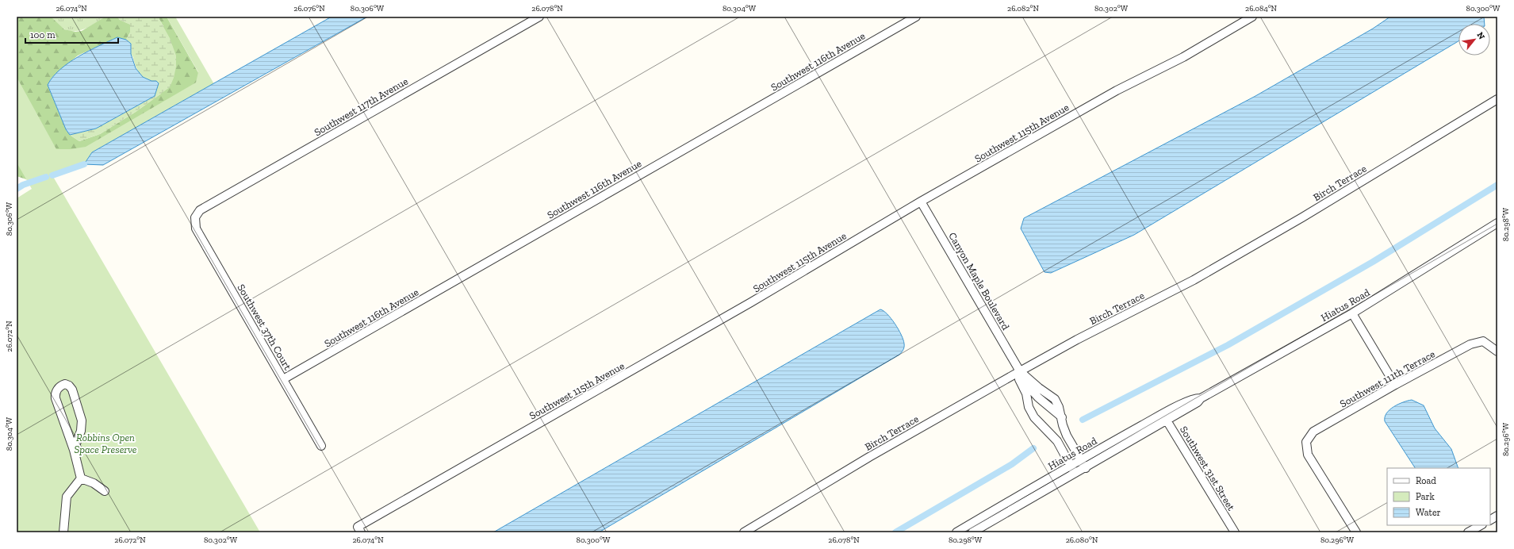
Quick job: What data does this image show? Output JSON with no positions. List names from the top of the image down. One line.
{"streets":{"street":["Southwest 116th Avenue","Southwest 117th Avenue","Southwest 115th Avenue","Birch Terrace","Canyon Maple Boulevard","Hiatus Road","Southwest 37th Court","Southwest 111th Terrace","Southwest 31st Street"]},"crossings":[["Southwest 116th Avenue","Southwest 37th Court"],["Southwest 117th Avenue","Southwest 37th Court"],["Southwest 115th Avenue","Canyon Maple Boulevard"],["Birch Terrace","Canyon Maple Boulevard"],["Canyon Maple Boulevard","Hiatus Road"],["Hiatus Road","Southwest 31st Street"]],"parks":["Robbins Open Space Preserve"],"legend":["Road","Park","Water"],"scale_bar":"100 m","north":"top right","coordinates":["26.074°N","26.076°N","80.306°W","26.078°N","80.304°W","26.082°N","80.302°W","26.084°N","80.300°W","80.298°W","26.072°N","80.296°W","26.080°N"]}
